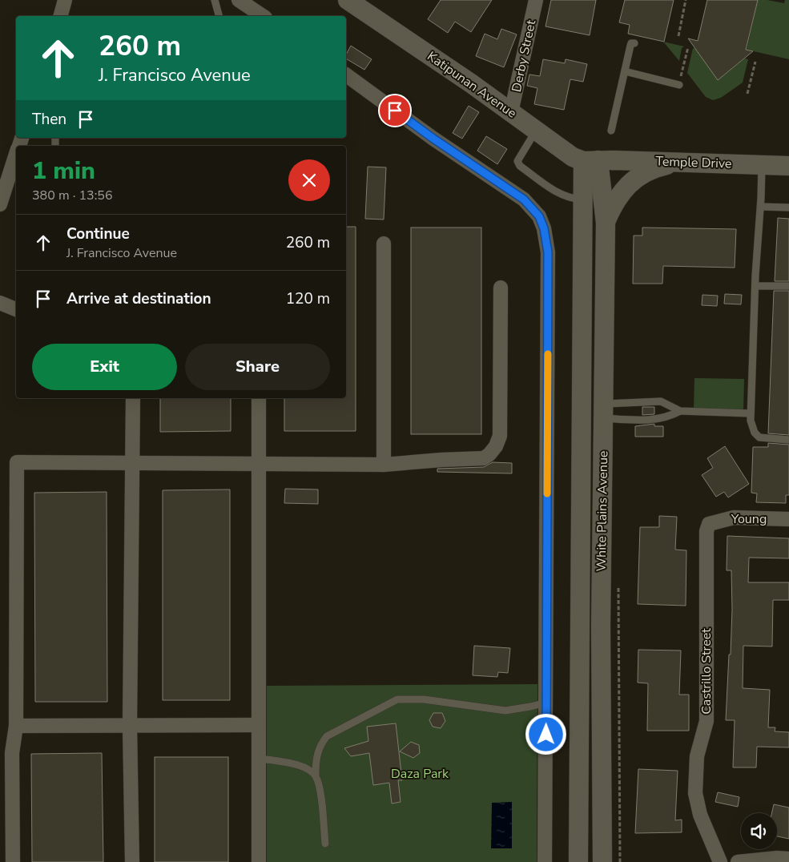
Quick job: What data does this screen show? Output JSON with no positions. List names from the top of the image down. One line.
{"streets":{"street":["Derby Street","Katipunan Avenue","Temple Drive","White Plains Avenue","Young","Castrillo Street"]},"crossings":[["Derby Street","Katipunan Avenue"],["Katipunan Avenue","Temple Drive"],["Katipunan Avenue","White Plains Avenue"],["Temple Drive","White Plains Avenue"],["Young","Castrillo Street"]],"parks":["Daza Park"],"page":{"turn":["260 m","J. Francisco Avenue"],"then":"Then","heading":["1 min","380 m · 13:56"],"list":[{"name":"Continue","note":"J. Francisco Avenue","value":"260 m"},{"name":"Arrive at destination","value":"120 m"}],"buttons":["Exit","Share"]}}
